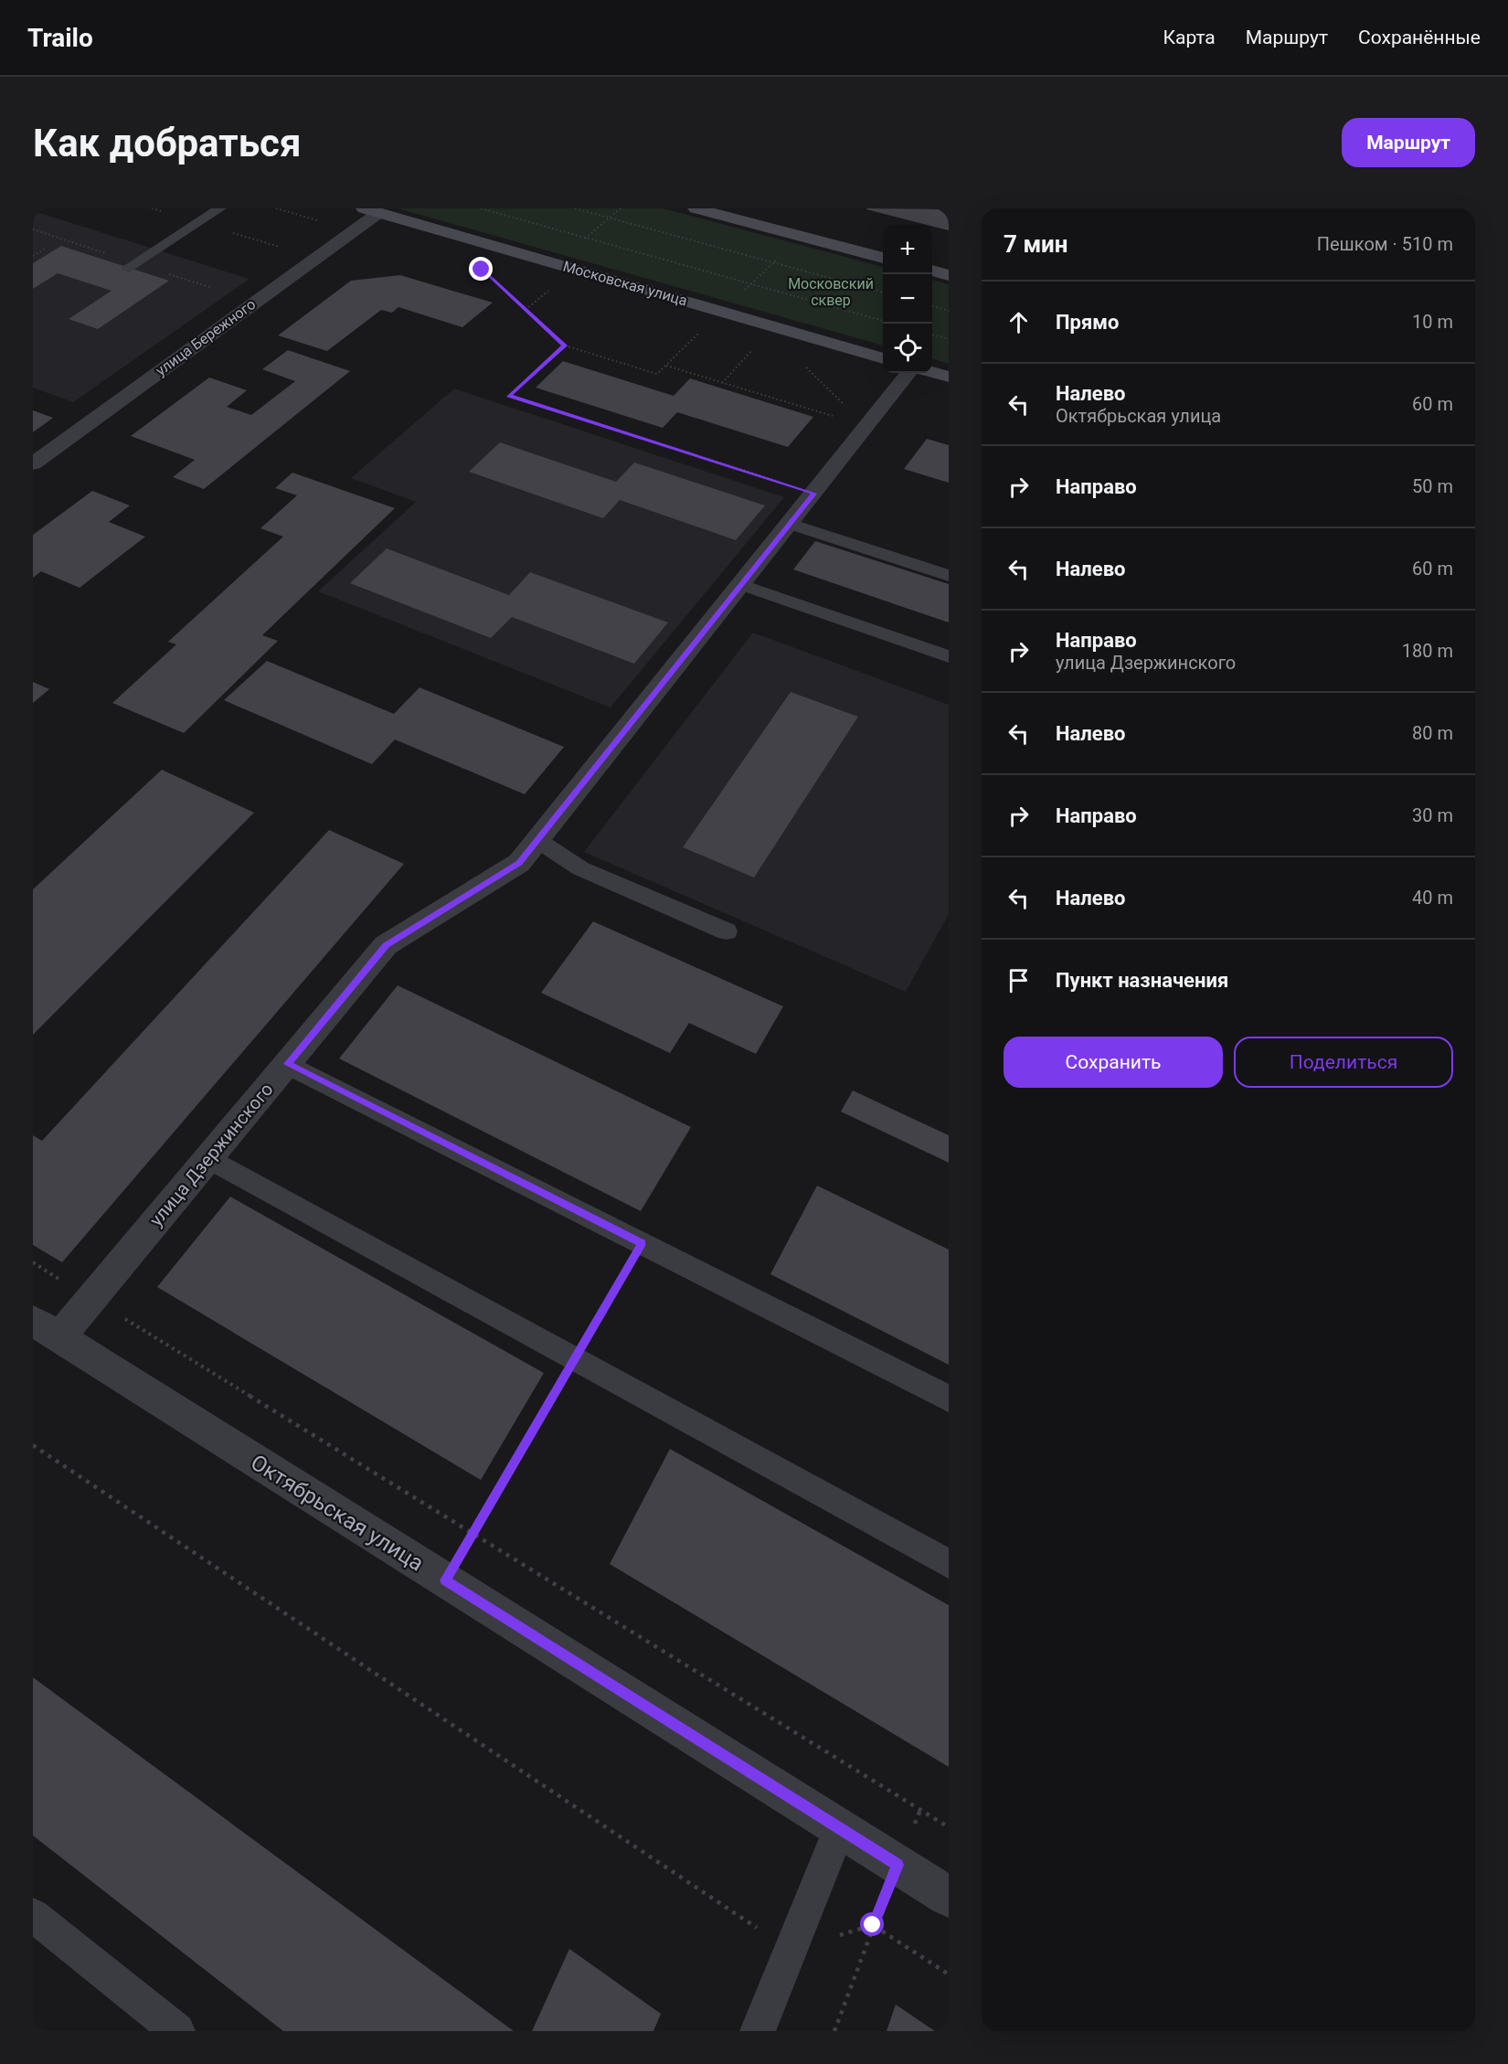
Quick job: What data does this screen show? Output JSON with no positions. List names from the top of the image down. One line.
{"streets":{"main road":["Московская улица"],"street":["улица Бережного","улица Дзержинского","Октябрьская улица"]},"crossings":[["Московская улица","улица Бережного"],["улица Дзержинского","Октябрьская улица"]],"parks":["Московский сквер"],"page":{"header":"Trailo","nav":["Карта","Маршрут","Сохранённые"],"buttons":["Маршрут",["Сохранить","Поделиться"]],"title":"Как добраться","heading":["7 мин","Пешком · 510 m"],"map_buttons":["+","−"],"list":[["Прямо","10 m"],["Налево","Октябрьская улица","60 m"],["Направо","50 m"],["Налево","60 m"],["Направо","улица Дзержинского","180 m"],["Налево","80 m"],["Направо","30 m"],["Налево","40 m"],"Пункт назначения"]}}
